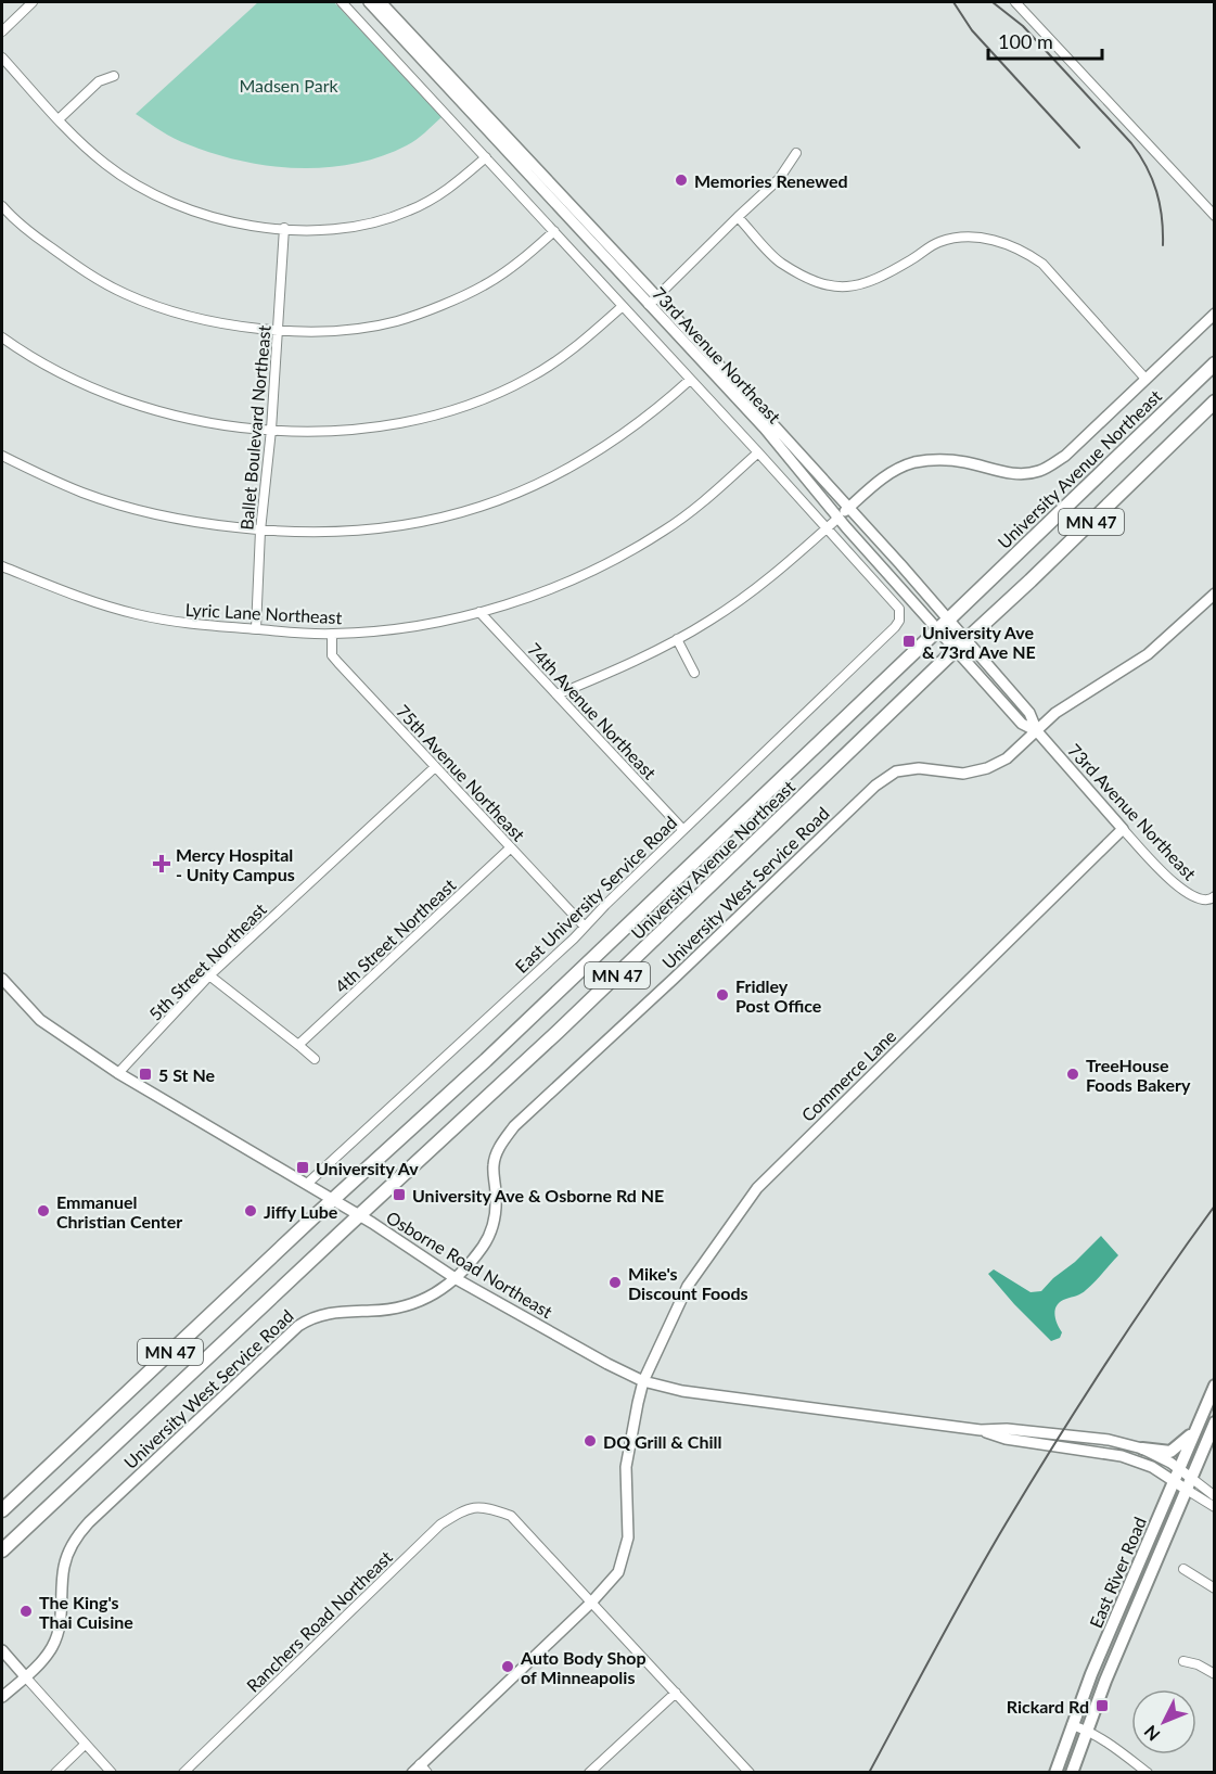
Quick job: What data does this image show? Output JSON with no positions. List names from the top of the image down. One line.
{"streets":{"main road":["University Avenue Northeast","MN 47","East River Road"],"street":["73rd Avenue Northeast","Ballet Boulevard Northeast","Lyric Lane Northeast","74th Avenue Northeast","75th Avenue Northeast","University West Service Road","East University Service Road","4th Street Northeast","5th Street Northeast","Commerce Lane","Osborne Road Northeast","Ranchers Road Northeast"]},"crossings":[["73rd Avenue Northeast","University Avenue Northeast"],["73rd Avenue Northeast","Lyric Lane Northeast"],["73rd Avenue Northeast","University West Service Road"],["73rd Avenue Northeast","East University Service Road"],["73rd Avenue Northeast","Commerce Lane"],["Ballet Boulevard Northeast","Lyric Lane Northeast"],["University Avenue Northeast","Osborne Road Northeast"],["Lyric Lane Northeast","74th Avenue Northeast"],["Lyric Lane Northeast","75th Avenue Northeast"],["74th Avenue Northeast","East University Service Road"],["75th Avenue Northeast","East University Service Road"],["75th Avenue Northeast","4th Street Northeast"],["75th Avenue Northeast","5th Street Northeast"],["University West Service Road","Osborne Road Northeast"],["East University Service Road","Osborne Road Northeast"],["5th Street Northeast","Osborne Road Northeast"],["Commerce Lane","Osborne Road Northeast"],["Commerce Lane","Ranchers Road Northeast"],["Osborne Road Northeast","East River Road"]],"parks":["Madsen Park"],"places":{"other":["Memories Renewed","Fridley Post Office","TreeHouse Foods Bakery","Emmanuel Christian Center","Jiffy Lube","Mike's Discount Foods","DQ Grill & Chill","The King's Thai Cuisine","Auto Body Shop of Minneapolis"],"transit":["University Ave & 73rd Ave NE","5 St Ne","University Av","University Ave & Osborne Rd NE","Rickard Rd"],"health":["Mercy Hospital - Unity Campus"]},"scale_bar":"100 m","north":"bottom left"}
